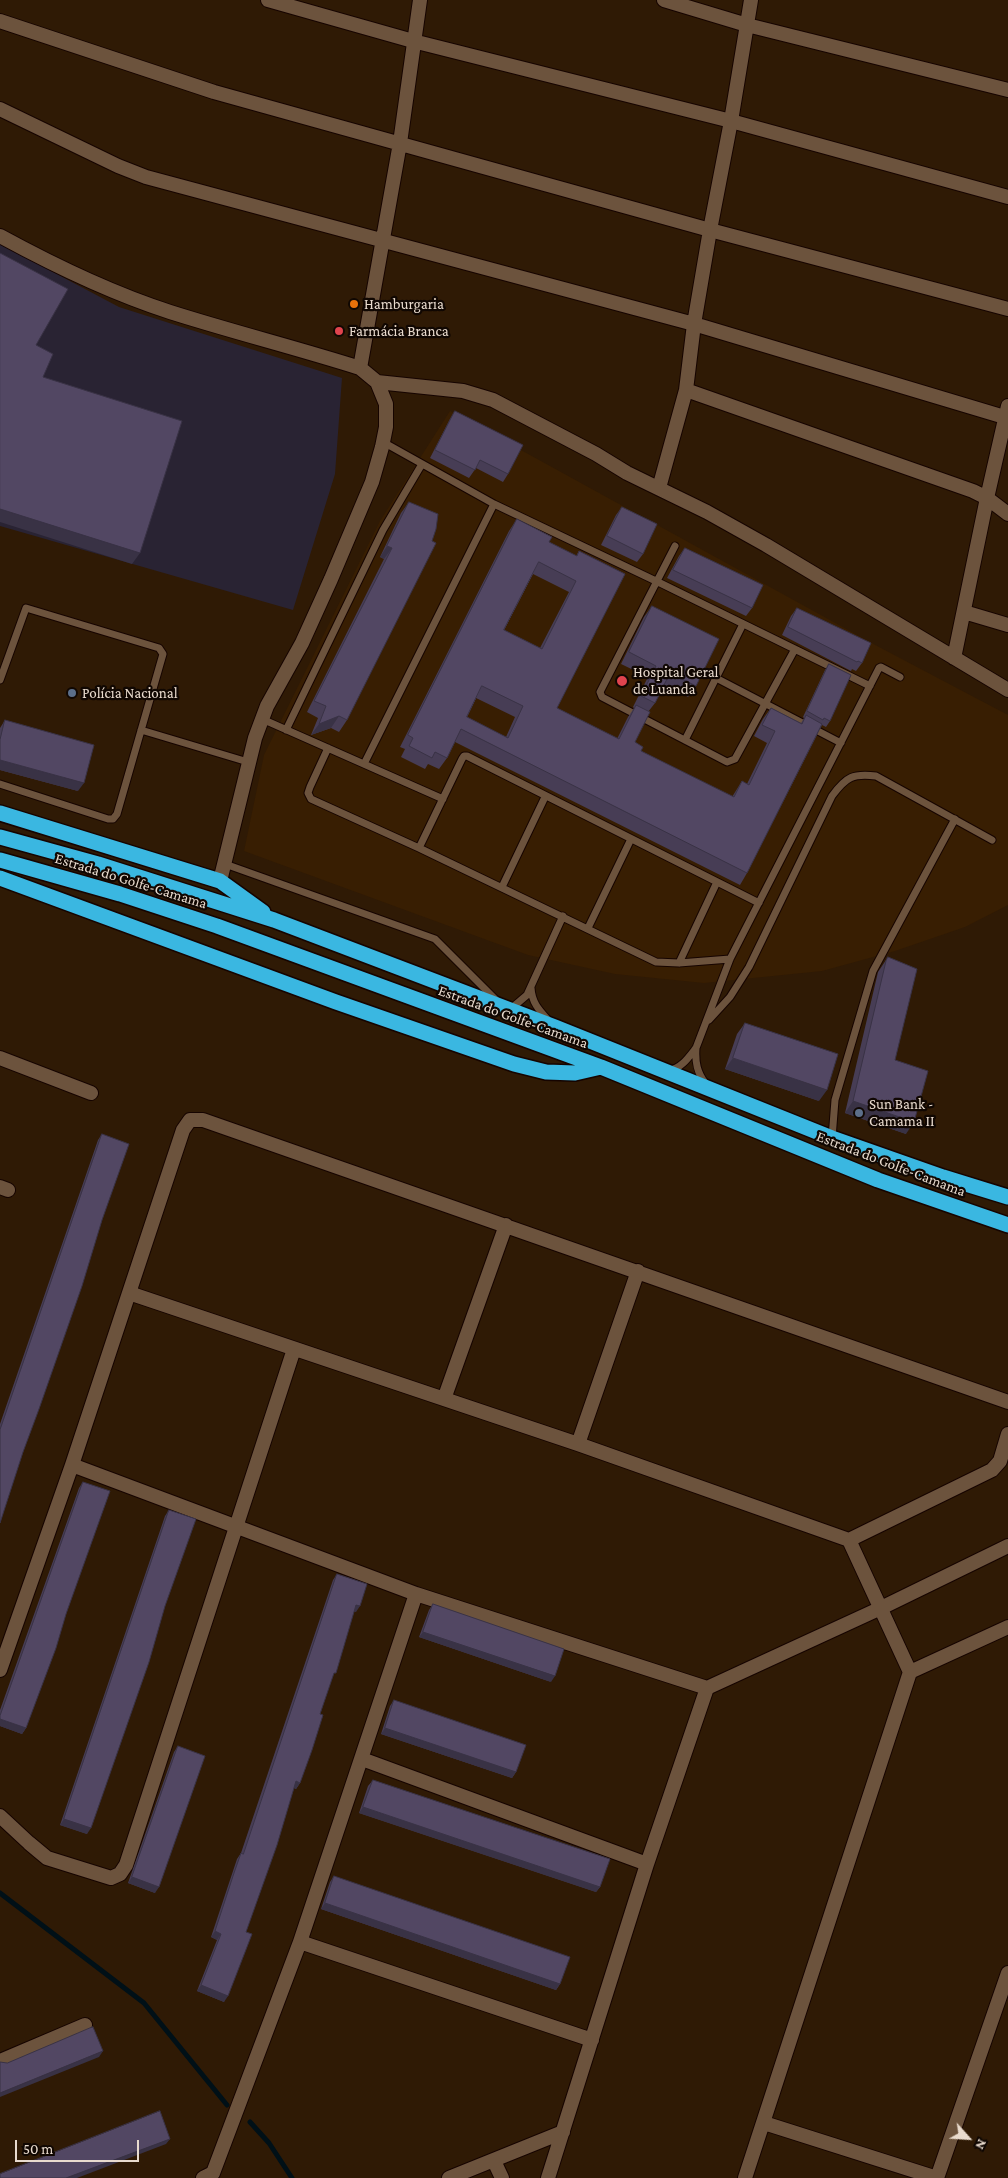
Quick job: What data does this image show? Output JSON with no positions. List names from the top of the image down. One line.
{"streets":{"highway":["Estrada do Golfe-Camama"]},"places":["Hamburgaria","Farmácia Branca","Hospital Geral de Luanda","Polícia Nacional","Sun Bank - Camama II"],"scale_bar":"50 m","north":"bottom right"}
